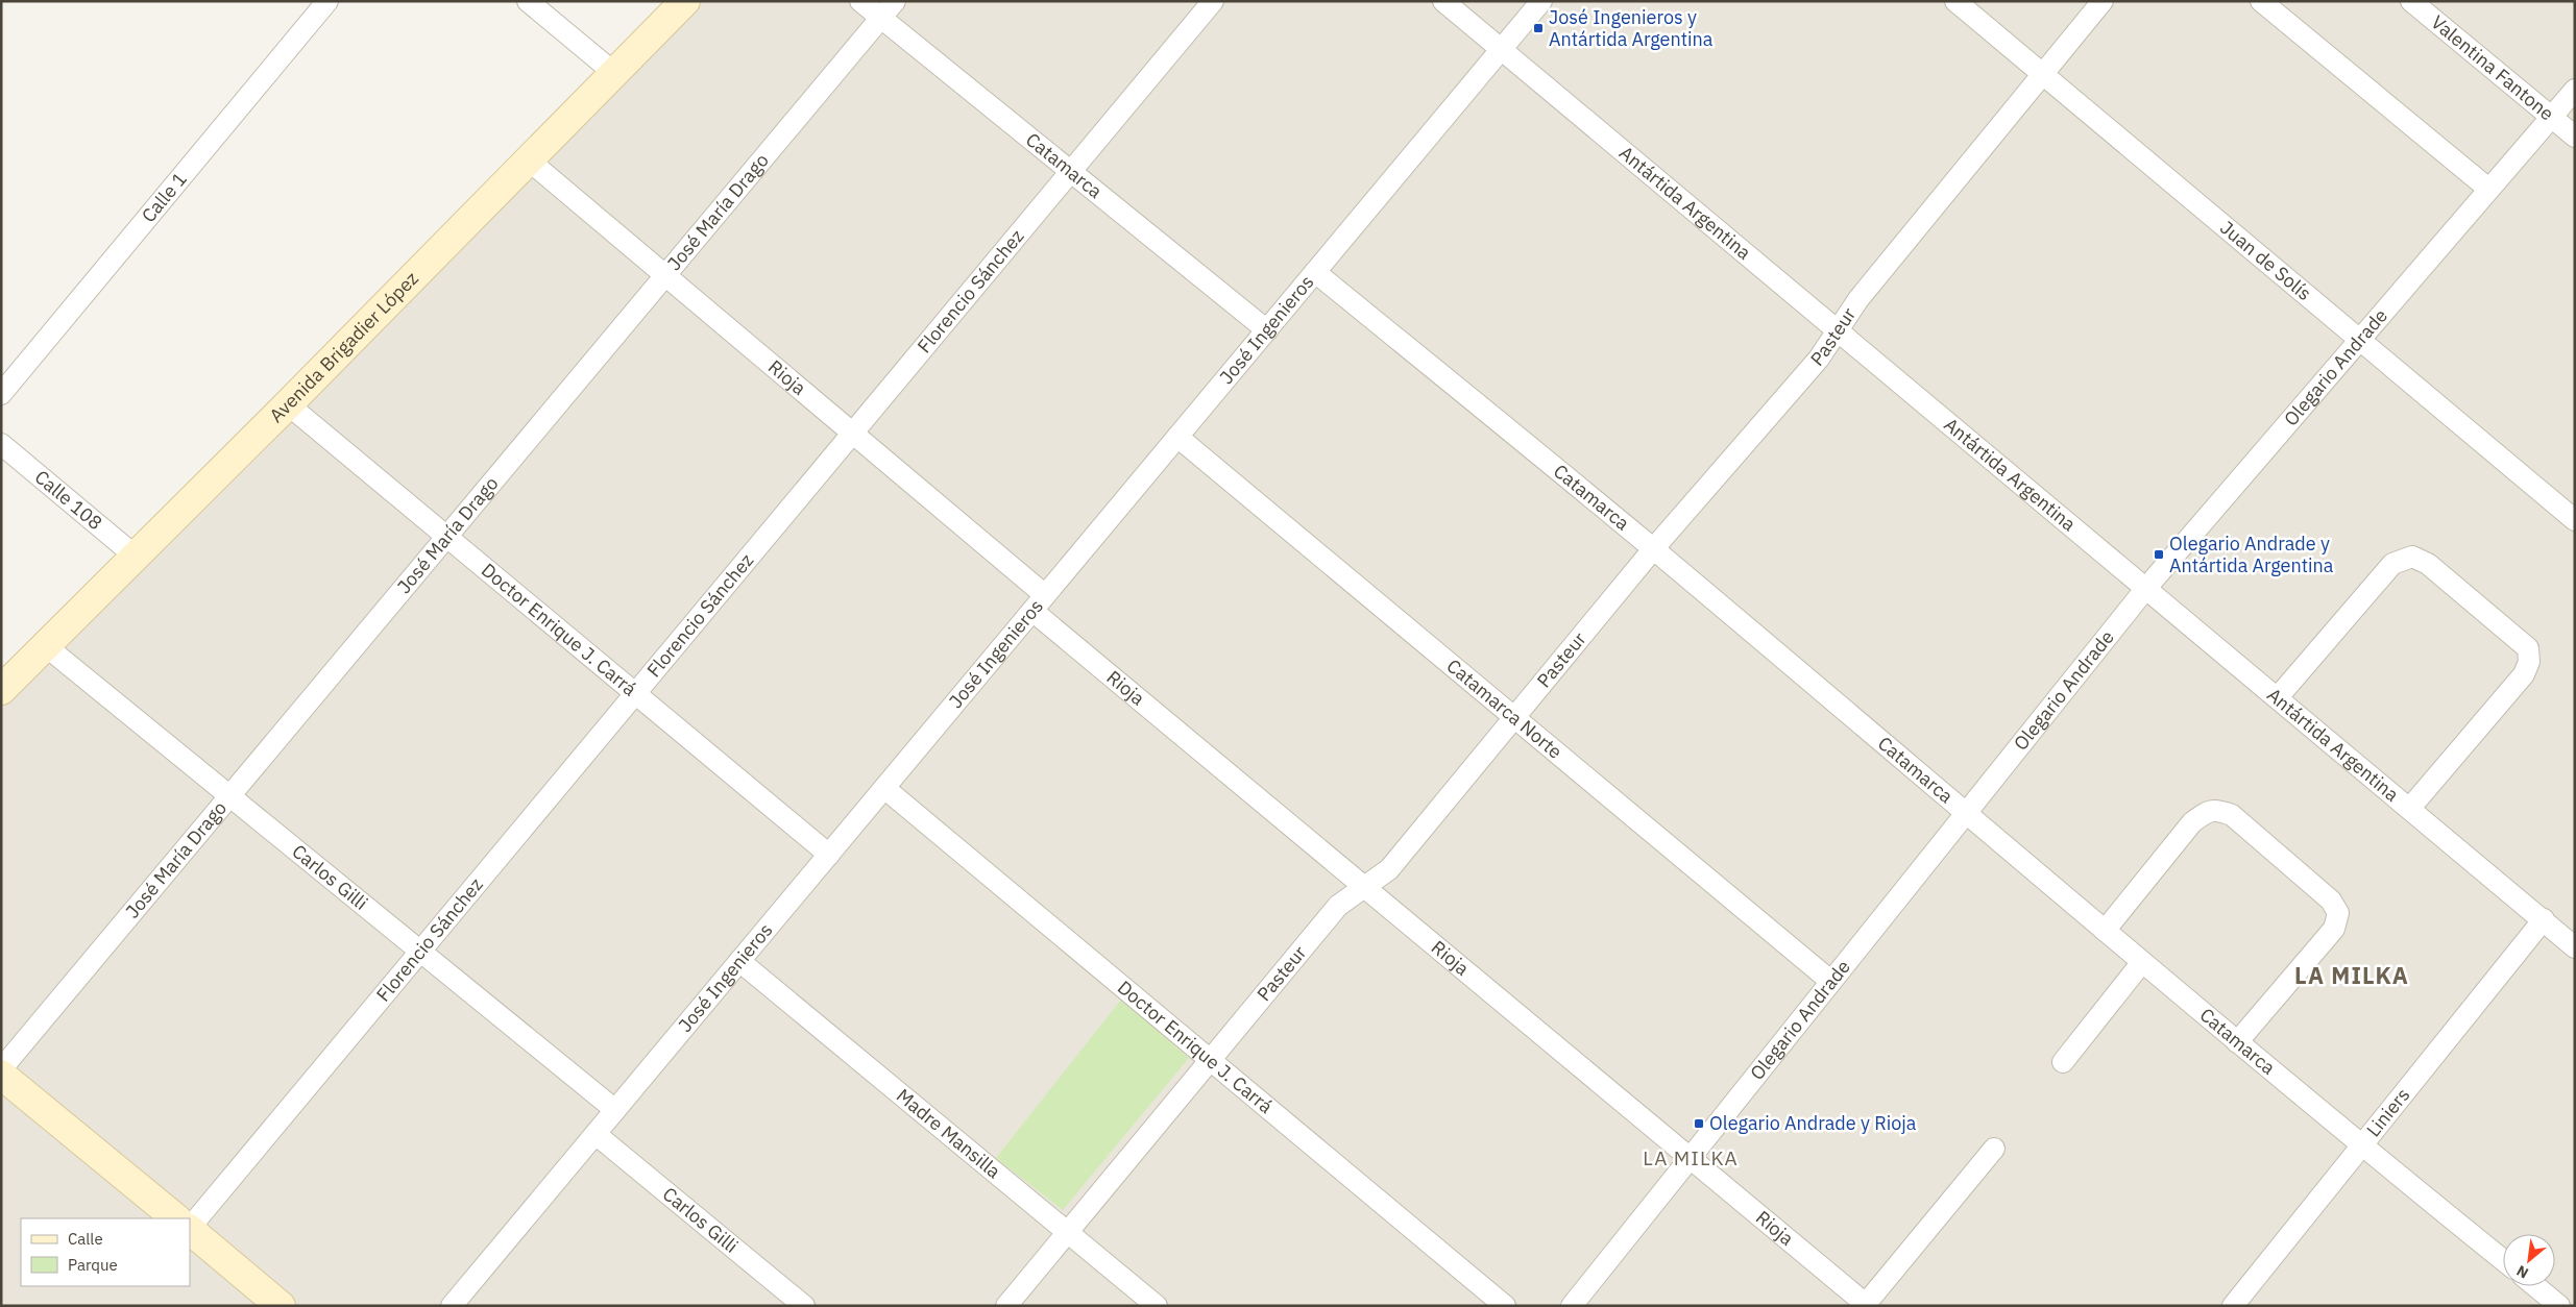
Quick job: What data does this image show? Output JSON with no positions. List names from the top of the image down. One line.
{"streets":{"street":["Valentina Fantone","Catamarca","Calle 1","Antártida Argentina","José María Drago","Juan de Solís","Florencio Sánchez","José Ingenieros","Pasteur","Avenida Brigadier López","Olegario Andrade","Rioja","Calle 108","Doctor Enrique J. Carrá","Catamarca Norte","Carlos Gilli","Liniers","Madre Mansilla"]},"crossings":[["Valentina Fantone","Olegario Andrade"],["Catamarca","José María Drago"],["Catamarca","Florencio Sánchez"],["Catamarca","José Ingenieros"],["Catamarca","Pasteur"],["Catamarca","Olegario Andrade"],["Catamarca","Liniers"],["Antártida Argentina","José Ingenieros"],["Antártida Argentina","Pasteur"],["Antártida Argentina","Olegario Andrade"],["Antártida Argentina","Liniers"],["José María Drago","Rioja"],["José María Drago","Doctor Enrique J. Carrá"],["José María Drago","Carlos Gilli"],["Juan de Solís","Pasteur"],["Juan de Solís","Olegario Andrade"],["Florencio Sánchez","Rioja"],["Florencio Sánchez","Doctor Enrique J. Carrá"],["Florencio Sánchez","Carlos Gilli"],["José Ingenieros","Rioja"],["José Ingenieros","Doctor Enrique J. Carrá"],["José Ingenieros","Catamarca Norte"],["José Ingenieros","Carlos Gilli"],["José Ingenieros","Madre Mansilla"],["Pasteur","Rioja"],["Pasteur","Doctor Enrique J. Carrá"],["Pasteur","Catamarca Norte"],["Pasteur","Madre Mansilla"],["Avenida Brigadier López","Rioja"],["Avenida Brigadier López","Calle 108"],["Avenida Brigadier López","Doctor Enrique J. Carrá"],["Avenida Brigadier López","Carlos Gilli"],["Olegario Andrade","Rioja"],["Olegario Andrade","Catamarca Norte"]],"districts":["LA MILKA","LA MILKA"],"places":{"transit":["José Ingenieros y Antártida Argentina","Olegario Andrade y Antártida Argentina","Olegario Andrade y Rioja"]},"legend":["Calle","Parque"],"north":"bottom left"}
